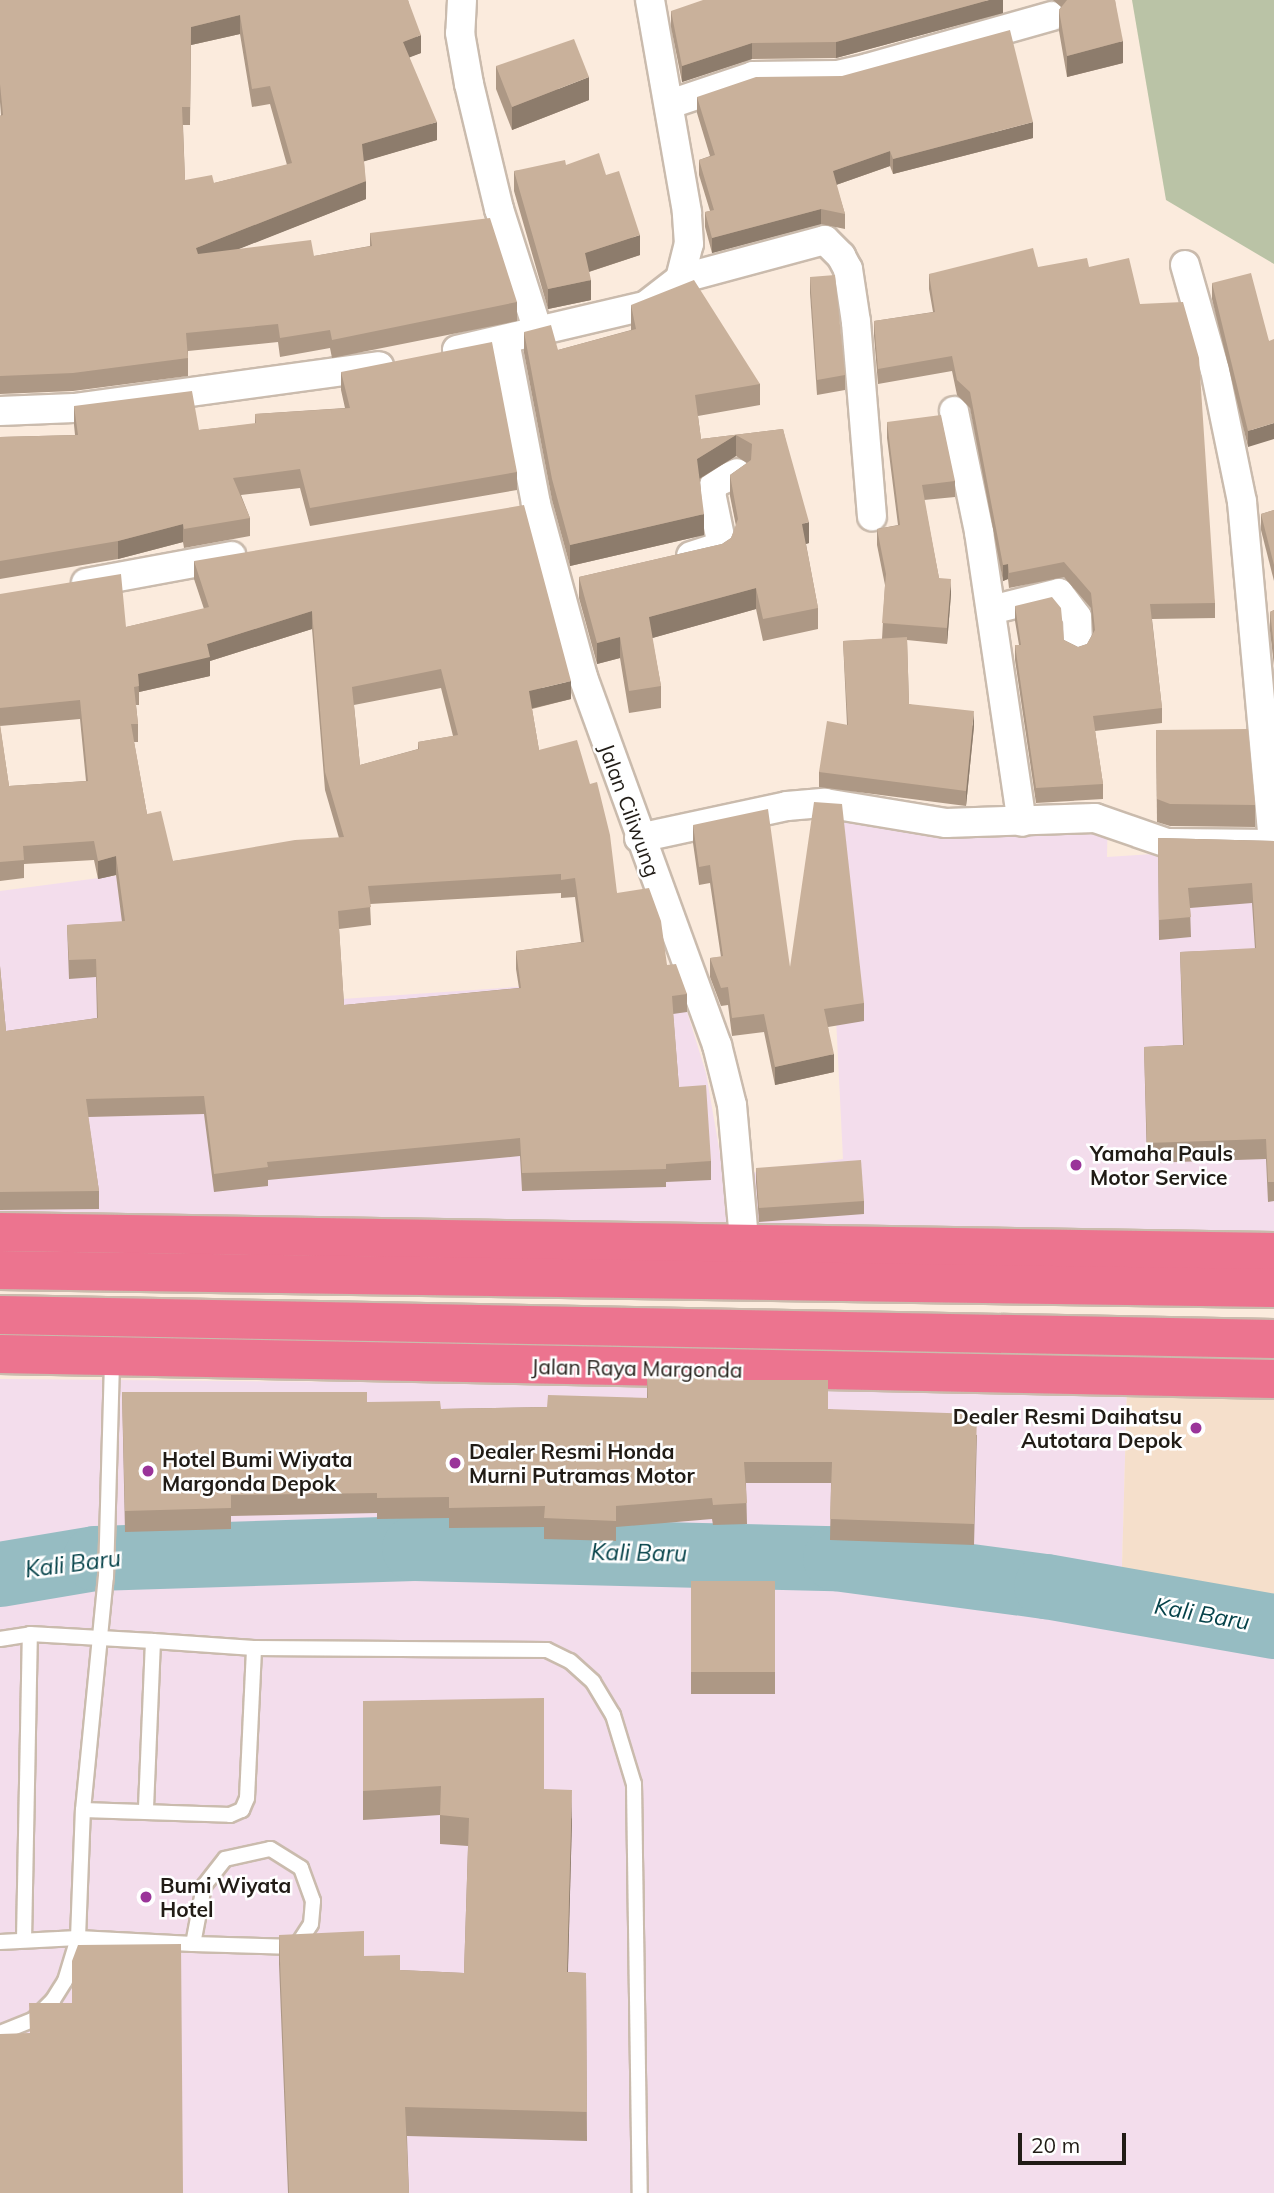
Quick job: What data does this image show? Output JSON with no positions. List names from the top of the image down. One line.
{"streets":{"highway":["Jalan Raya Margonda"],"street":["Jalan Ciliwung"]},"water":["Kali Baru"],"places":["Yamaha Pauls Motor Service","Dealer Resmi Daihatsu Autotara Depok","Dealer Resmi Honda Murni Putramas Motor","Hotel Bumi Wiyata Margonda Depok","Bumi Wiyata Hotel"],"scale_bar":"20 m"}
